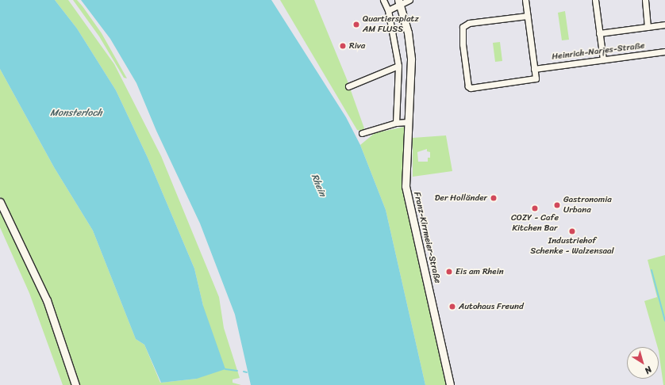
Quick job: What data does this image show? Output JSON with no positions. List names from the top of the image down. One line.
{"streets":{"street":["Heinrich-Narjes-Straße","Franz-Kirrmeier-Straße"]},"water":["Monsterloch","Rhein"],"places":["Quartiersplatz AM FLUSS","Riva","Der Holländer","Gastronomia Urbana","COZY - Cafe Kitchen Bar","Industriehof Schenke - Walzensaal","Eis am Rhein","Autohaus Freund"],"north":"bottom right"}
